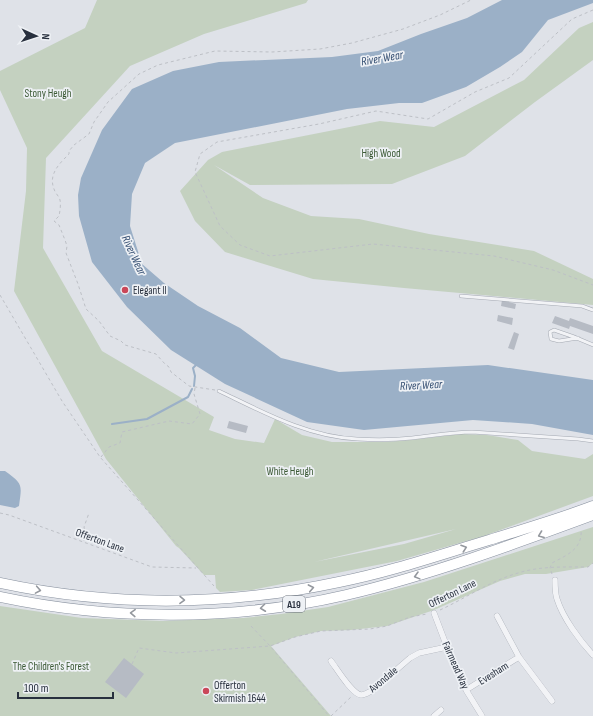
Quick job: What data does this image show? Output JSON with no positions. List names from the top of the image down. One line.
{"streets":{"highway":["A19"],"street":["Fairmead Way","Evesham","Avondale"],"path":["Offerton Lane"]},"crossings":[["Offerton Lane","Fairmead Way"],["Fairmead Way","Evesham"],["Fairmead Way","Avondale"]],"water":["River Wear"],"parks":["Stony Heugh","High Wood","White Heugh","The Children's Forest"],"places":["Elegant II","Offerton Skirmish 1644"],"scale_bar":"100 m","north":"right"}
